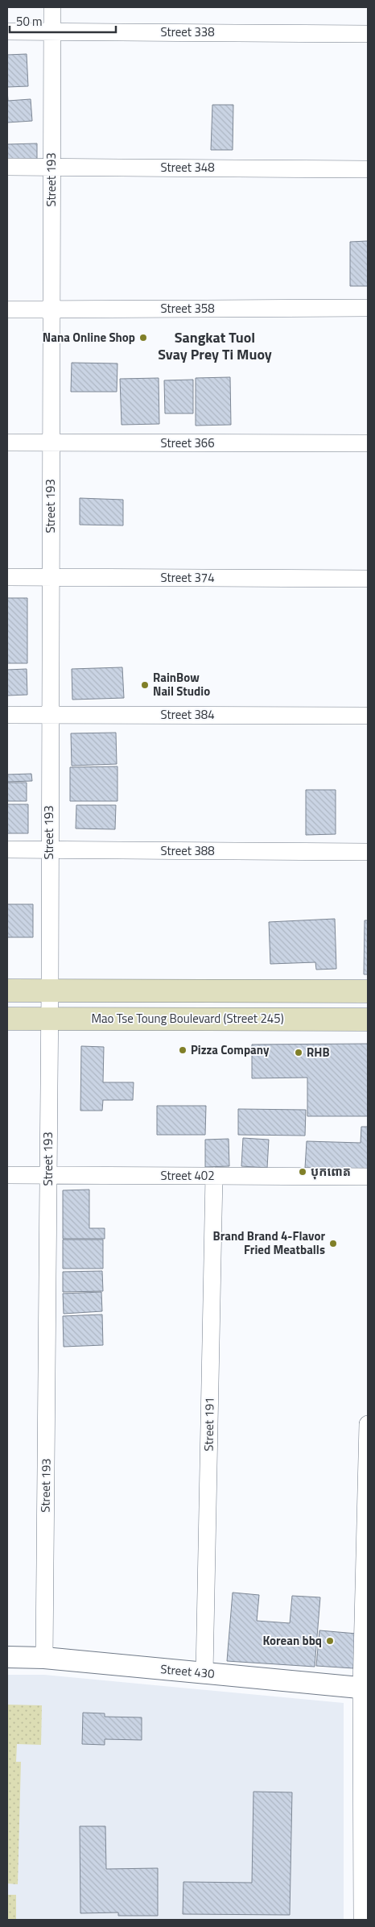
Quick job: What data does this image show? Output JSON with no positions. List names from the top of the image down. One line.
{"streets":{"main road":["Mao Tse Toung Boulevard (Street 245)"],"street":["Street 338","Street 348","Street 193","Street 358","Street 366","Street 374","Street 384","Street 388","Street 402","Street 191","Street 430"]},"crossings":[["Street 338","Street 193"],["Street 348","Street 193"],["Street 193","Street 358"],["Street 193","Street 366"],["Street 193","Street 374"],["Street 193","Street 384"],["Street 193","Street 388"],["Street 193","Mao Tse Toung Boulevard (Street 245)"],["Street 193","Street 402"],["Street 193","Street 430"],["Street 402","Street 191"],["Street 191","Street 430"]],"districts":["Sangkat Tuol Svay Prey Ti Muoy"],"places":["Nana Online Shop","RainBow Nail Studio","Pizza Company","RHB","បុកពោត","Brand Brand 4-Flavor Fried Meatballs","Korean bbq"],"scale_bar":"50 m"}
